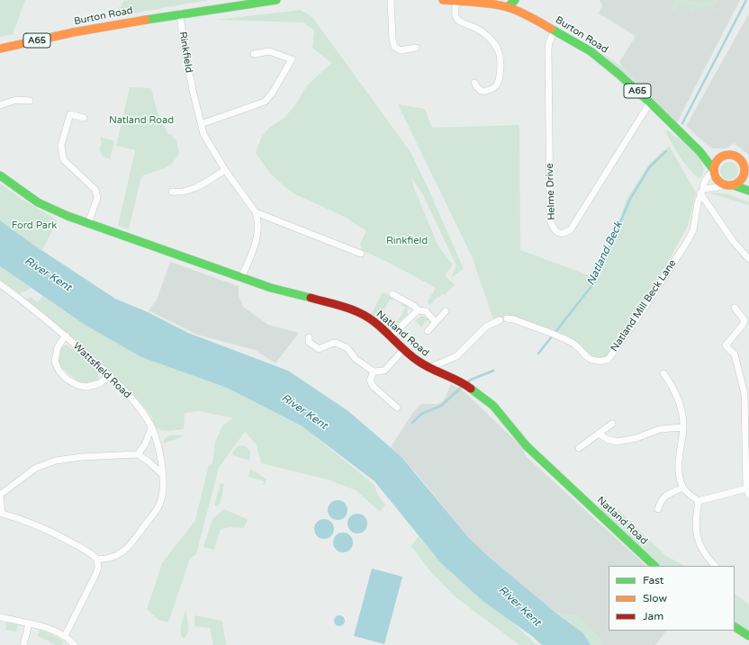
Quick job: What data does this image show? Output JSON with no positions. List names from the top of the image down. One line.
{"streets":{"street":["Burton Road","A65","Rinkfield","Helme Drive","Natland Mill Beck Lane","Natland Road","Wattsfield Road"]},"crossings":[["Burton Road","A65"],["Burton Road","Rinkfield"],["Burton Road","Helme Drive"],["Burton Road","Natland Mill Beck Lane"],["A65","Natland Mill Beck Lane"],["Rinkfield","Natland Road"]],"water":["Natland Beck","River Kent"],"parks":["Natland Road","Ford Park","Rinkfield"],"legend":["Fast","Slow","Jam"]}
